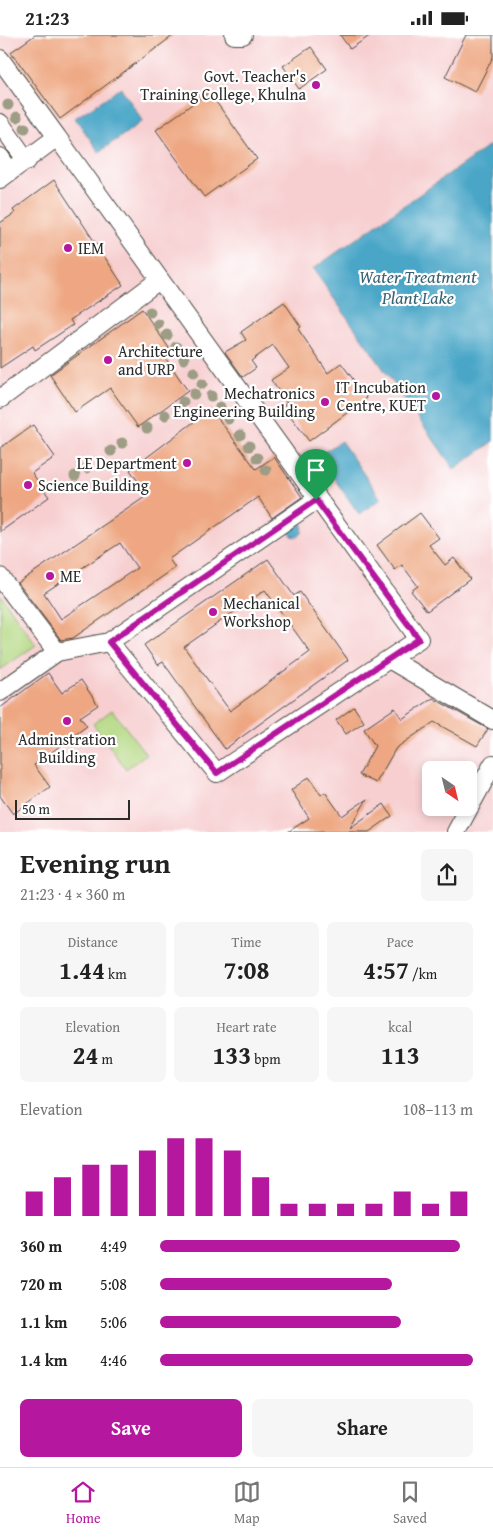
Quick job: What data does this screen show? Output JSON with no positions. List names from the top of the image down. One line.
{"water":["Water Treatment Plant Lake"],"places":["Govt. Teacher's Training College, Khulna","IEM","Architecture and URP","IT Incubation Centre, KUET","Mechatronics Engineering Building","LE Department","Science Building","ME","Mechanical Workshop","Adminstration Building"],"scale_bar":"50 m","north":"bottom right","page":{"status":"21:23","scale":"50 m","heading":["Evening run","21:23 · 4 × 360 m"],"stats":[["Distance","1.44 km"],["Time","7:08"],["Pace","4:57 /km"],["Elevation","24 m"],["Heart rate","133 bpm"],["kcal","113"]],"chart":["Elevation","108–113 m"],"list":[{"name":"360 m","note":"4:49"},{"name":"720 m","note":"5:08"},{"name":"1.1 km","note":"5:06"},{"name":"1.4 km","note":"4:46"}],"buttons":["Save","Share"],"tabs":["Home","Map","Saved"]}}
